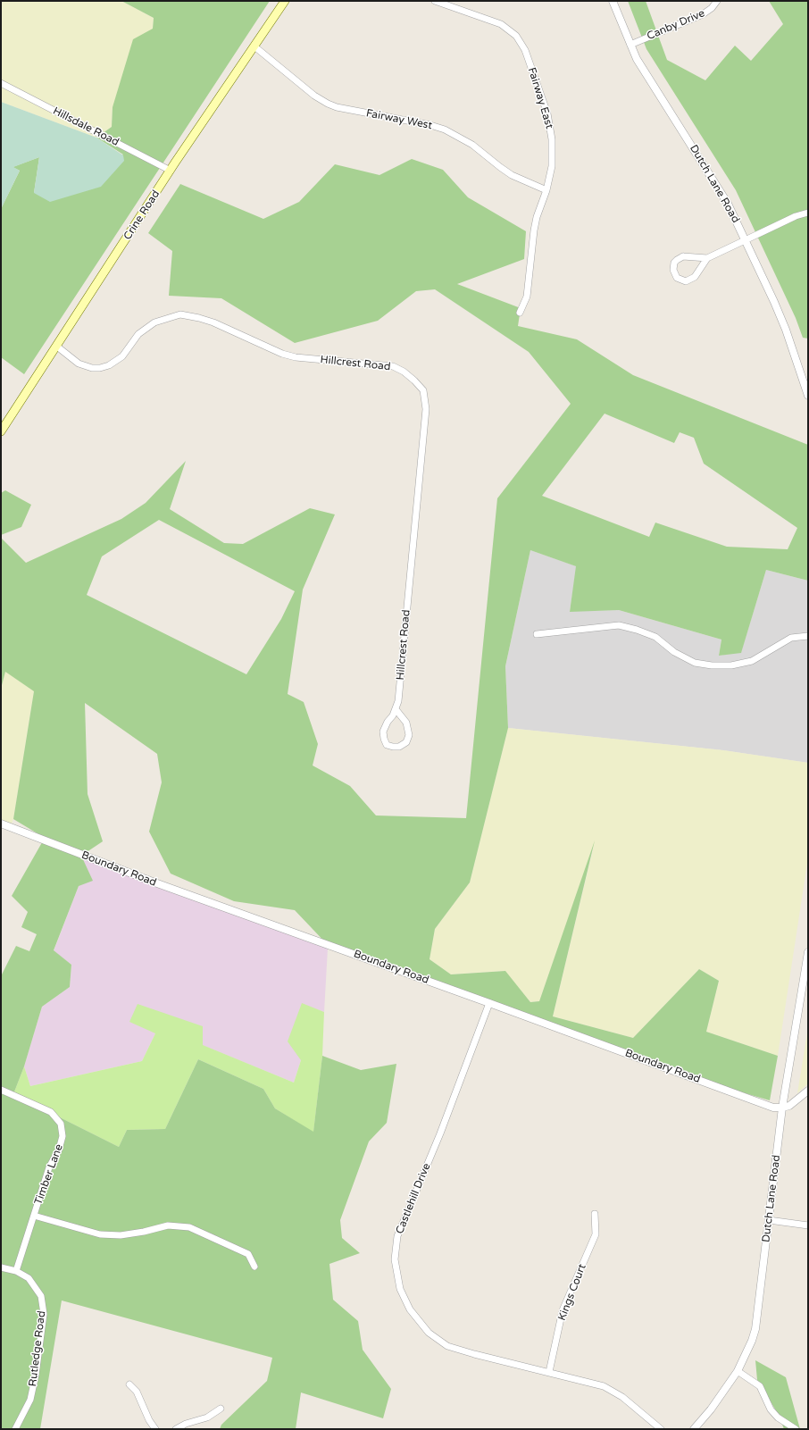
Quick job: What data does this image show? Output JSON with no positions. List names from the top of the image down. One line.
{"streets":{"main road":["Crine Road"],"street":["Canby Drive","Fairway East","Fairway West","Hillsdale Road","Dutch Lane Road","Hillcrest Road","Boundary Road","Timber Lane","Castlehill Drive","Kings Court","Rutledge Road"]},"crossings":[["Canby Drive","Dutch Lane Road"],["Fairway East","Fairway West"],["Fairway West","Crine Road"],["Hillsdale Road","Crine Road"],["Dutch Lane Road","Boundary Road"],["Crine Road","Hillcrest Road"],["Boundary Road","Castlehill Drive"],["Timber Lane","Rutledge Road"],["Castlehill Drive","Kings Court"]]}
